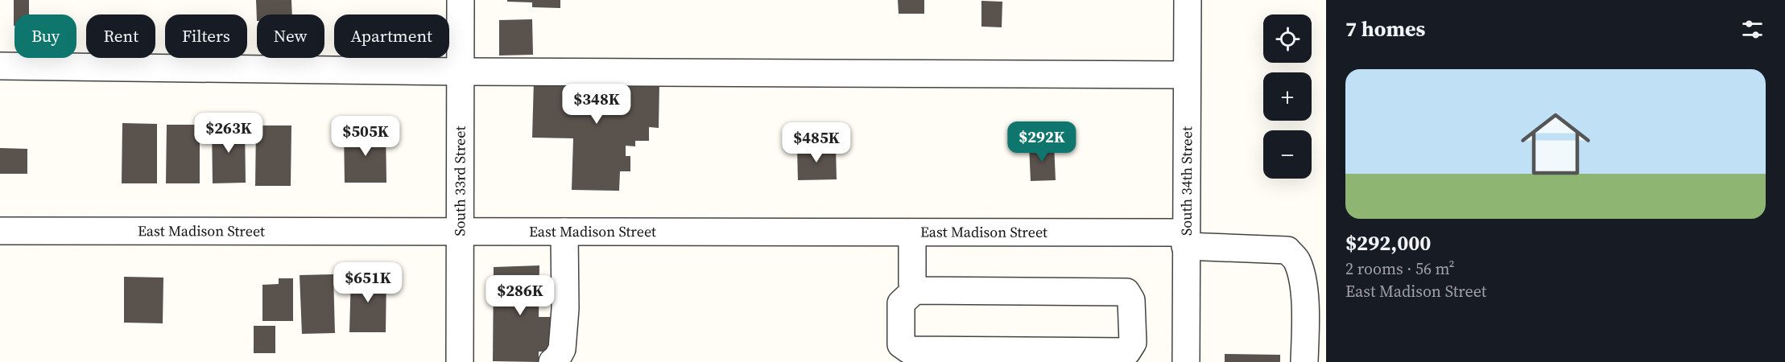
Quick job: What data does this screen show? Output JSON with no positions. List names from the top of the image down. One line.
{"streets":{"street":["South 33rd Street","South 34th Street","East Madison Street"]},"crossings":[["South 33rd Street","East Madison Street"],["South 34th Street","East Madison Street"]],"page":{"heading":"7 homes","map_buttons":["+","−"],"chip":["Buy","Rent","Filters","New","Apartment"],"list":[{"name":"$292,000","note":"2 rooms · 56 m² · East Madison Street"}],"price":["$348K","$263K","$505K","$292K","$485K","$651K","$286K"]}}
